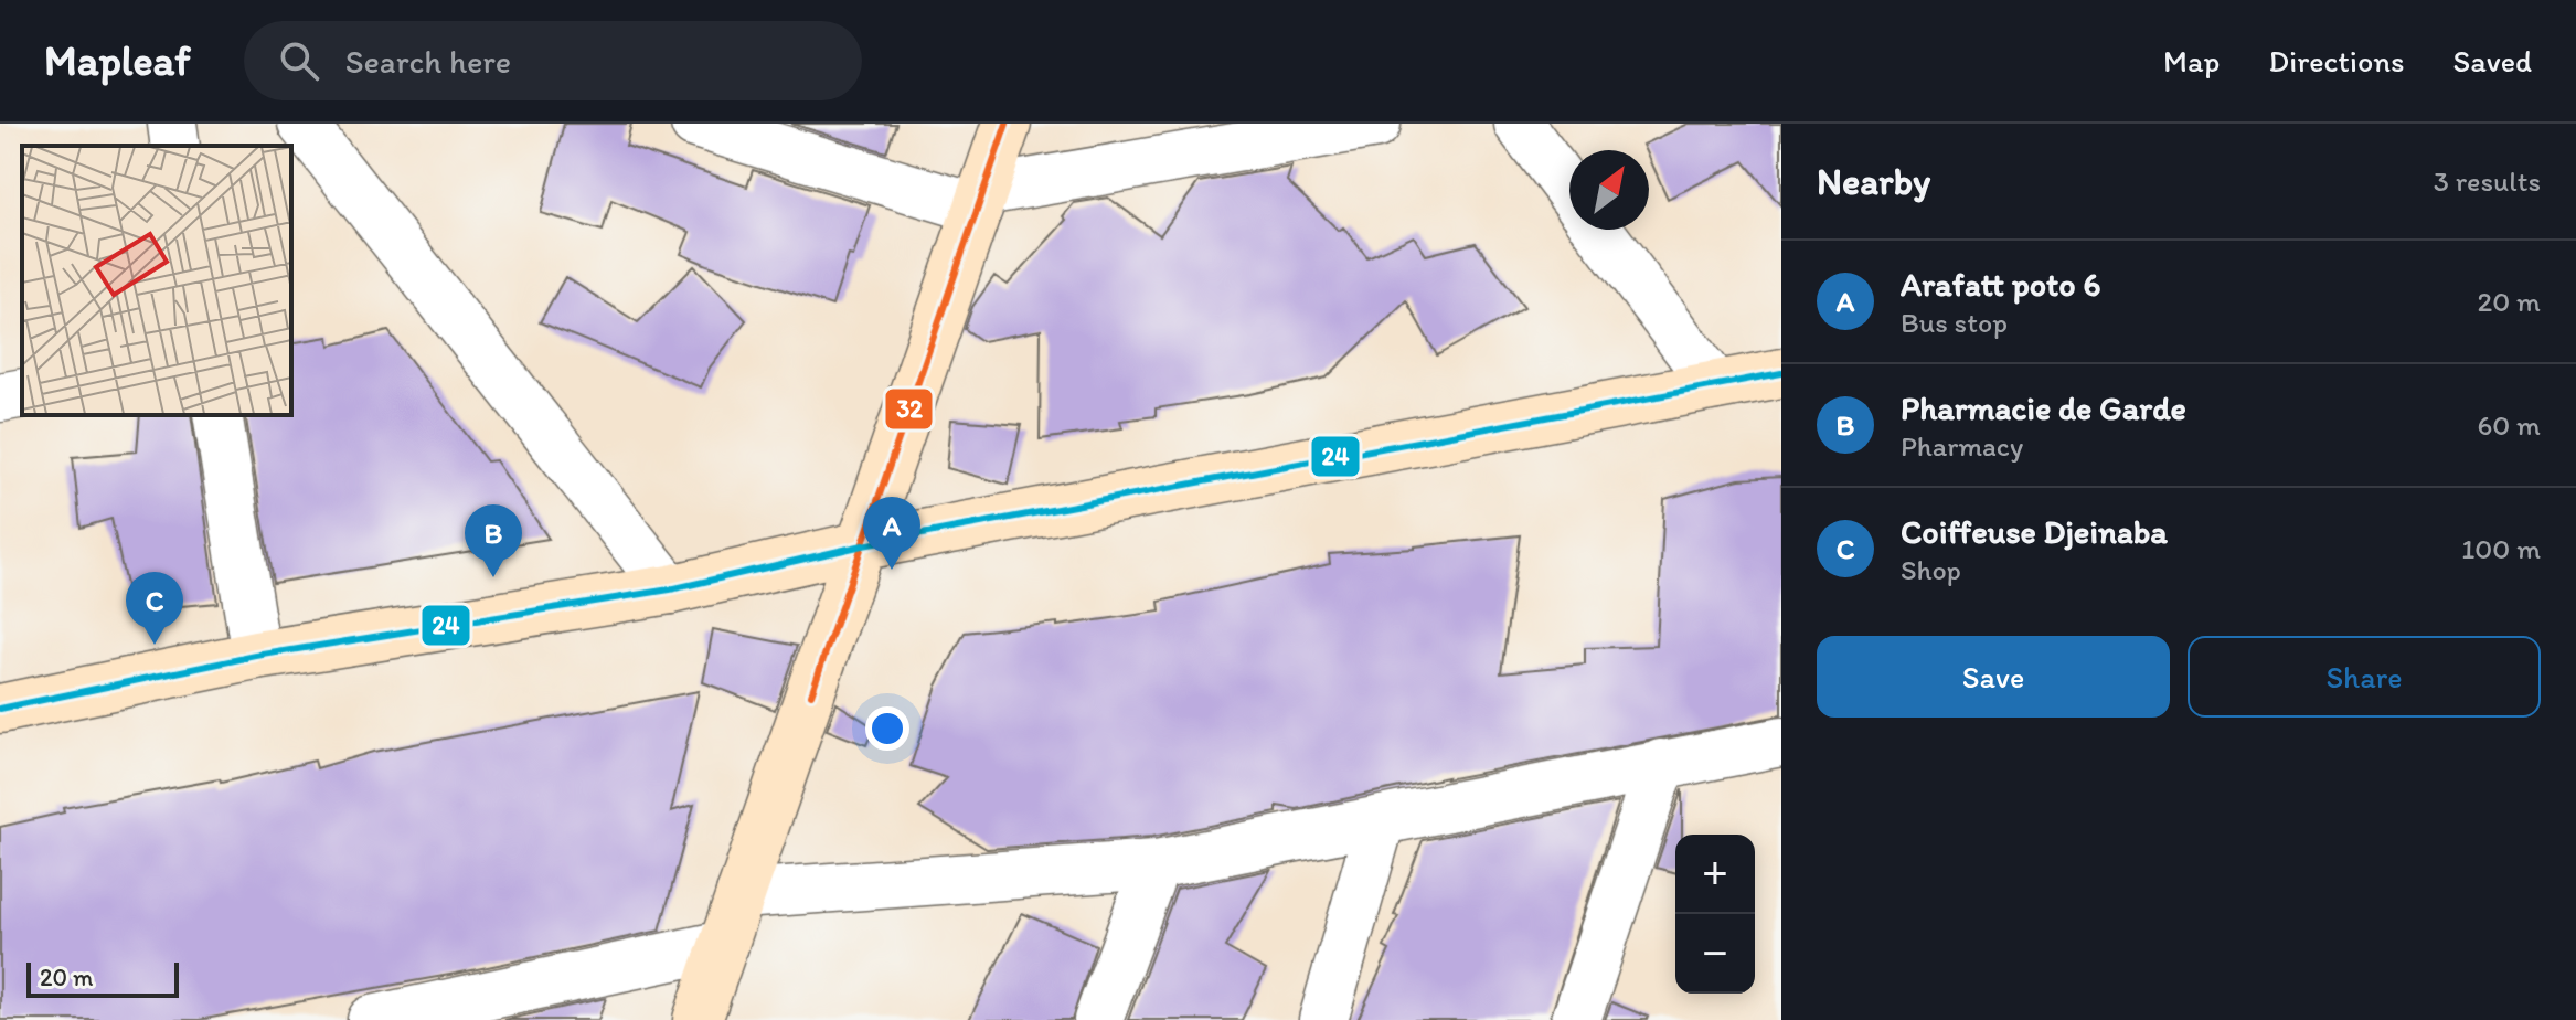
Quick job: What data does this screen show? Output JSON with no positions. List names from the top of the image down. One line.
{"lines":["transit line 32","transit line 24"],"scale_bar":"20 m","north":"top right","page":{"header":"Mapleaf","search":"Search here","nav":["Map","Directions","Saved"],"heading":["Nearby","3 results"],"list":[{"mark":"A","name":"Arafatt poto 6","note":"Bus stop","value":"20 m"},{"mark":"B","name":"Pharmacie de Garde","note":"Pharmacy","value":"60 m"},{"mark":"C","name":"Coiffeuse Djeinaba","note":"Shop","value":"100 m"}],"pins":["A","B","C"],"buttons":["Save","Share"],"map_buttons":["+","−"],"scale":"20 m"}}
